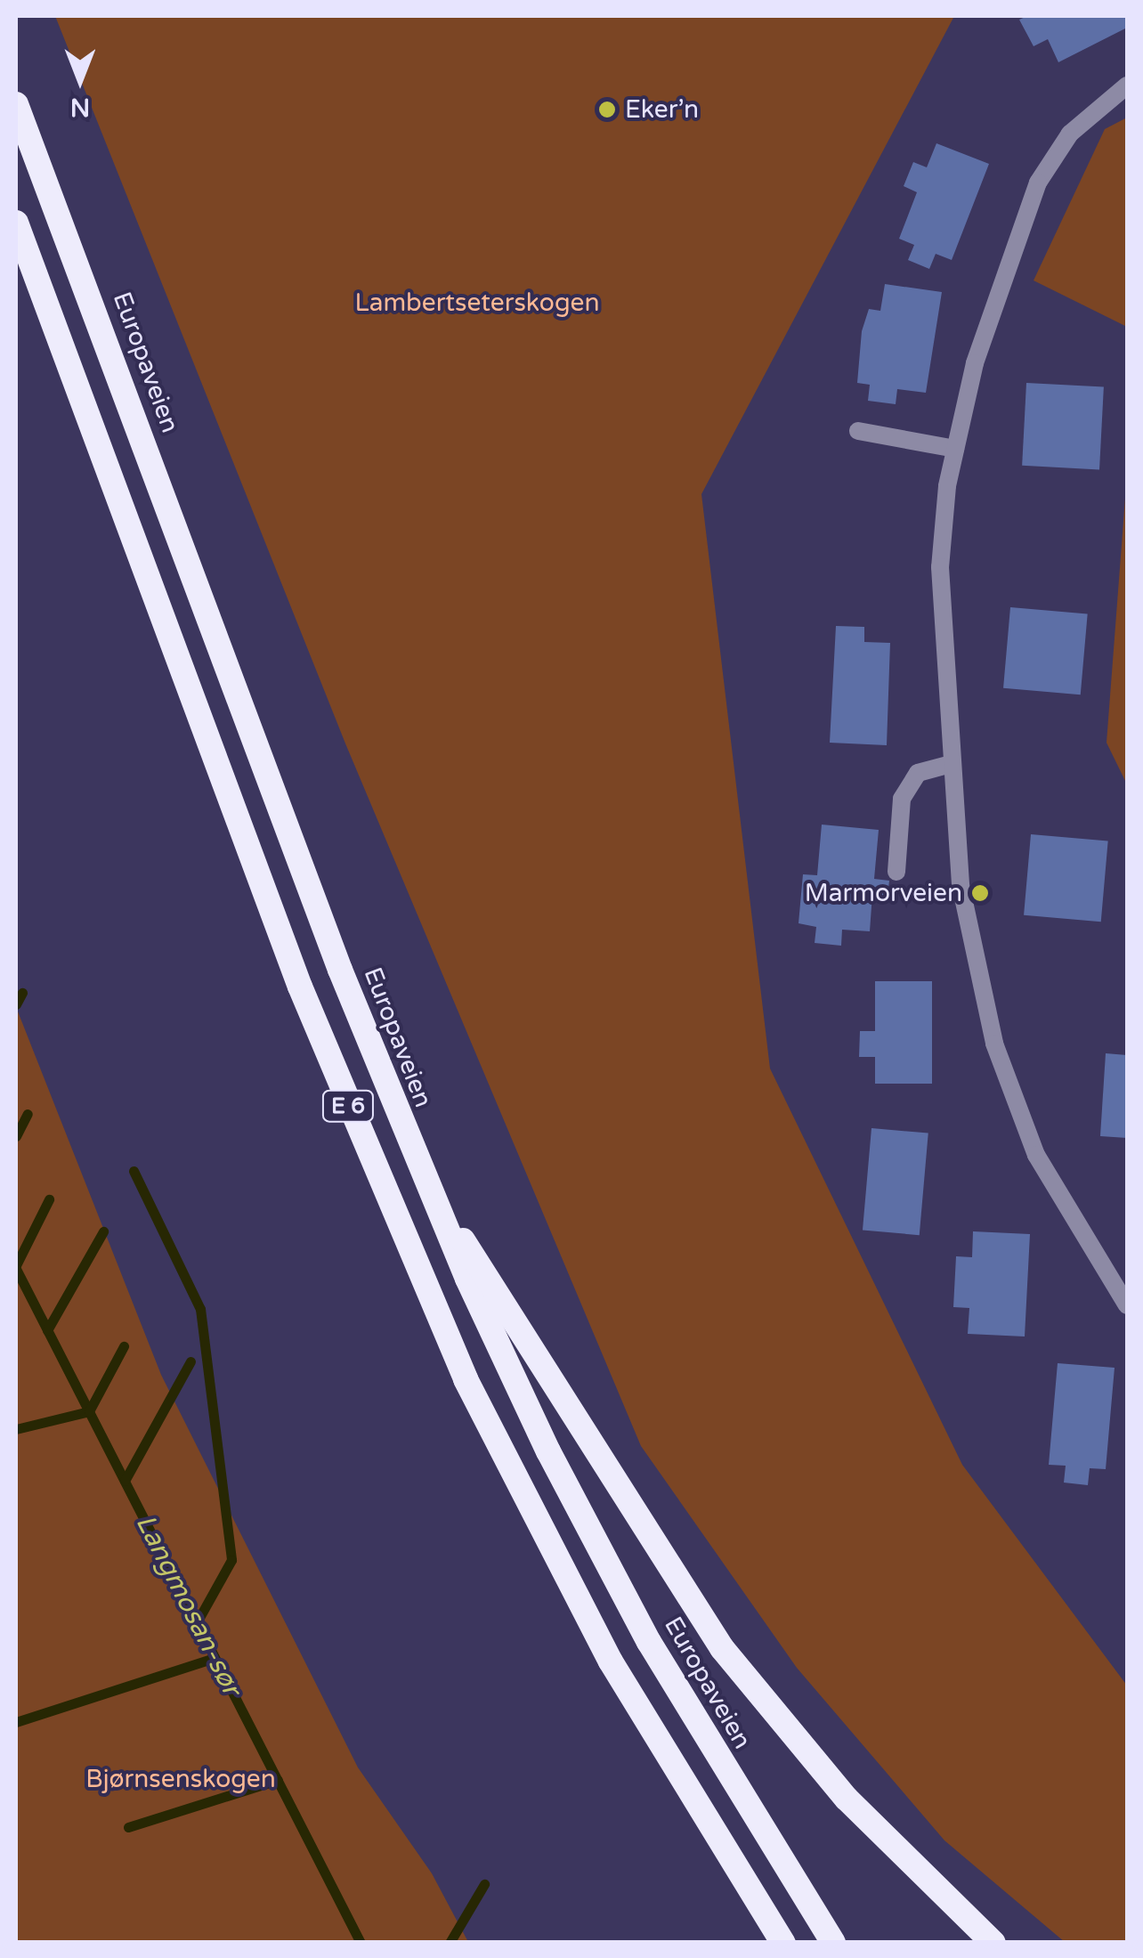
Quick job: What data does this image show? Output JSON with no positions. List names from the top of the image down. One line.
{"streets":{"highway":["Europaveien","E 6"]},"crossings":[["Europaveien","E 6"]],"water":["Langmosan-sør"],"parks":["Lambertseterskogen","Bjørnsenskogen"],"places":["Eker’n","Marmorveien"],"north":"bottom"}
